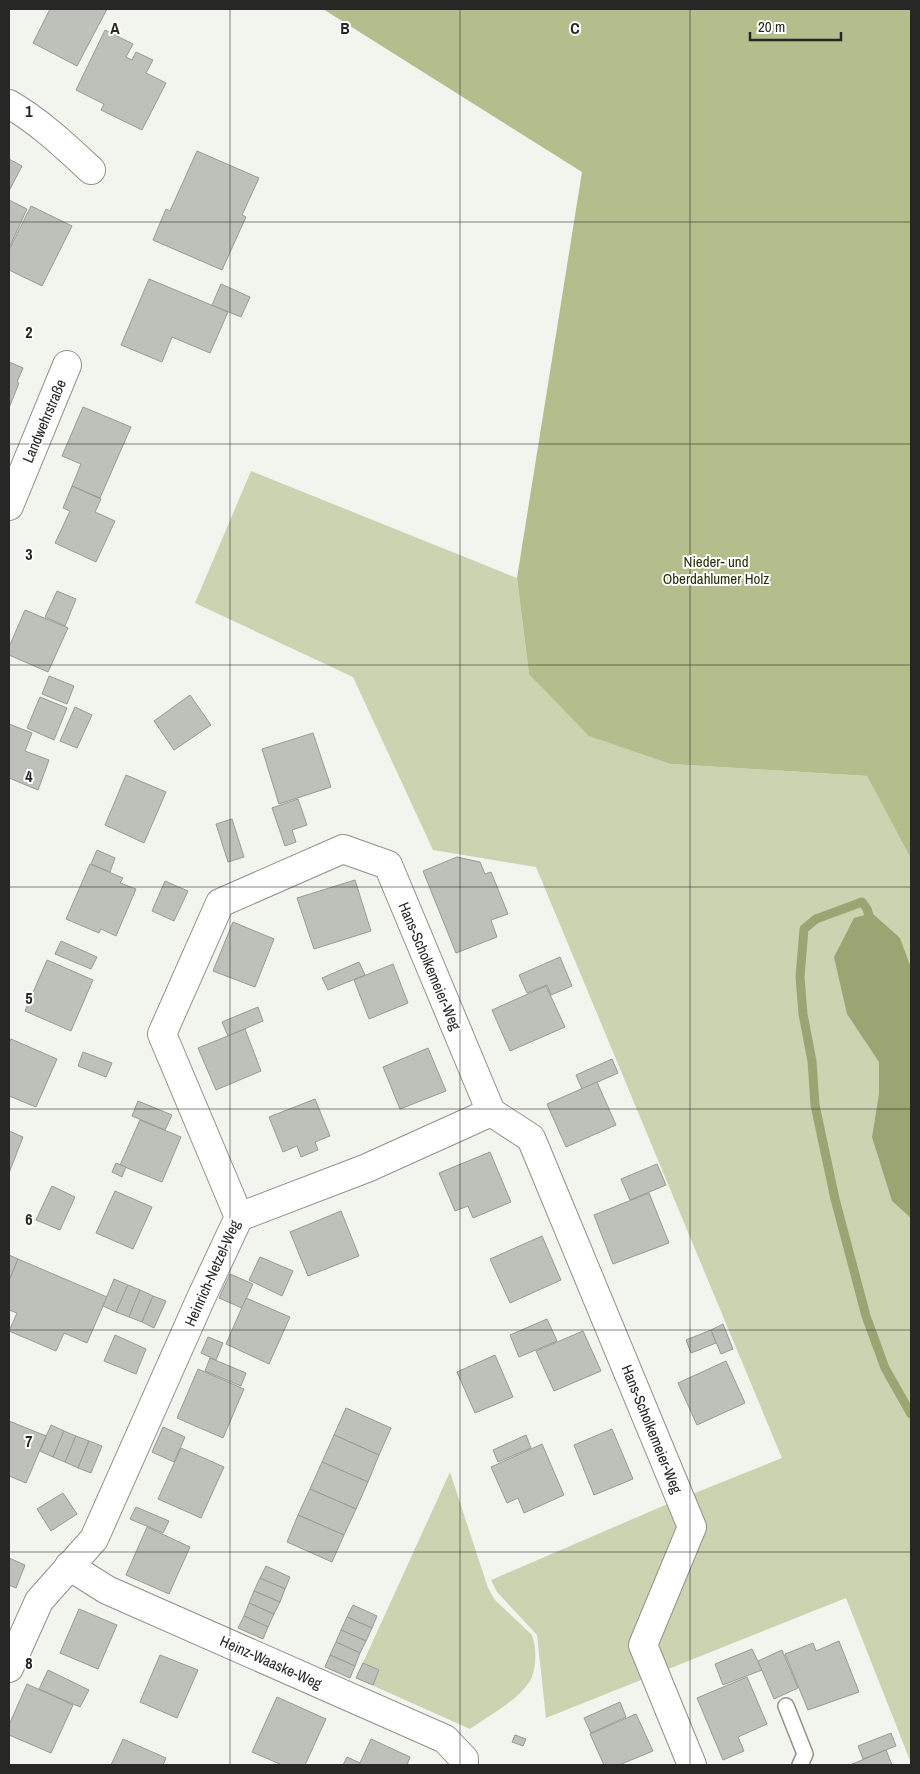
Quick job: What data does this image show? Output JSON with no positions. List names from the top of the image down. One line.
{"streets":{"street":["Landwehrstraße","Hans-Scholkemeier-Weg","Heinrich-Netzel-Weg","Heinz-Waaske-Weg"]},"crossings":[["Hans-Scholkemeier-Weg","Heinrich-Netzel-Weg"],["Heinrich-Netzel-Weg","Heinz-Waaske-Weg"]],"parks":["Nieder- und Oberdahlumer Holz"],"scale_bar":"20 m","grid":{"columns":["A","B","C"],"rows":["1","2","3","4","5","6","7","8"]}}
